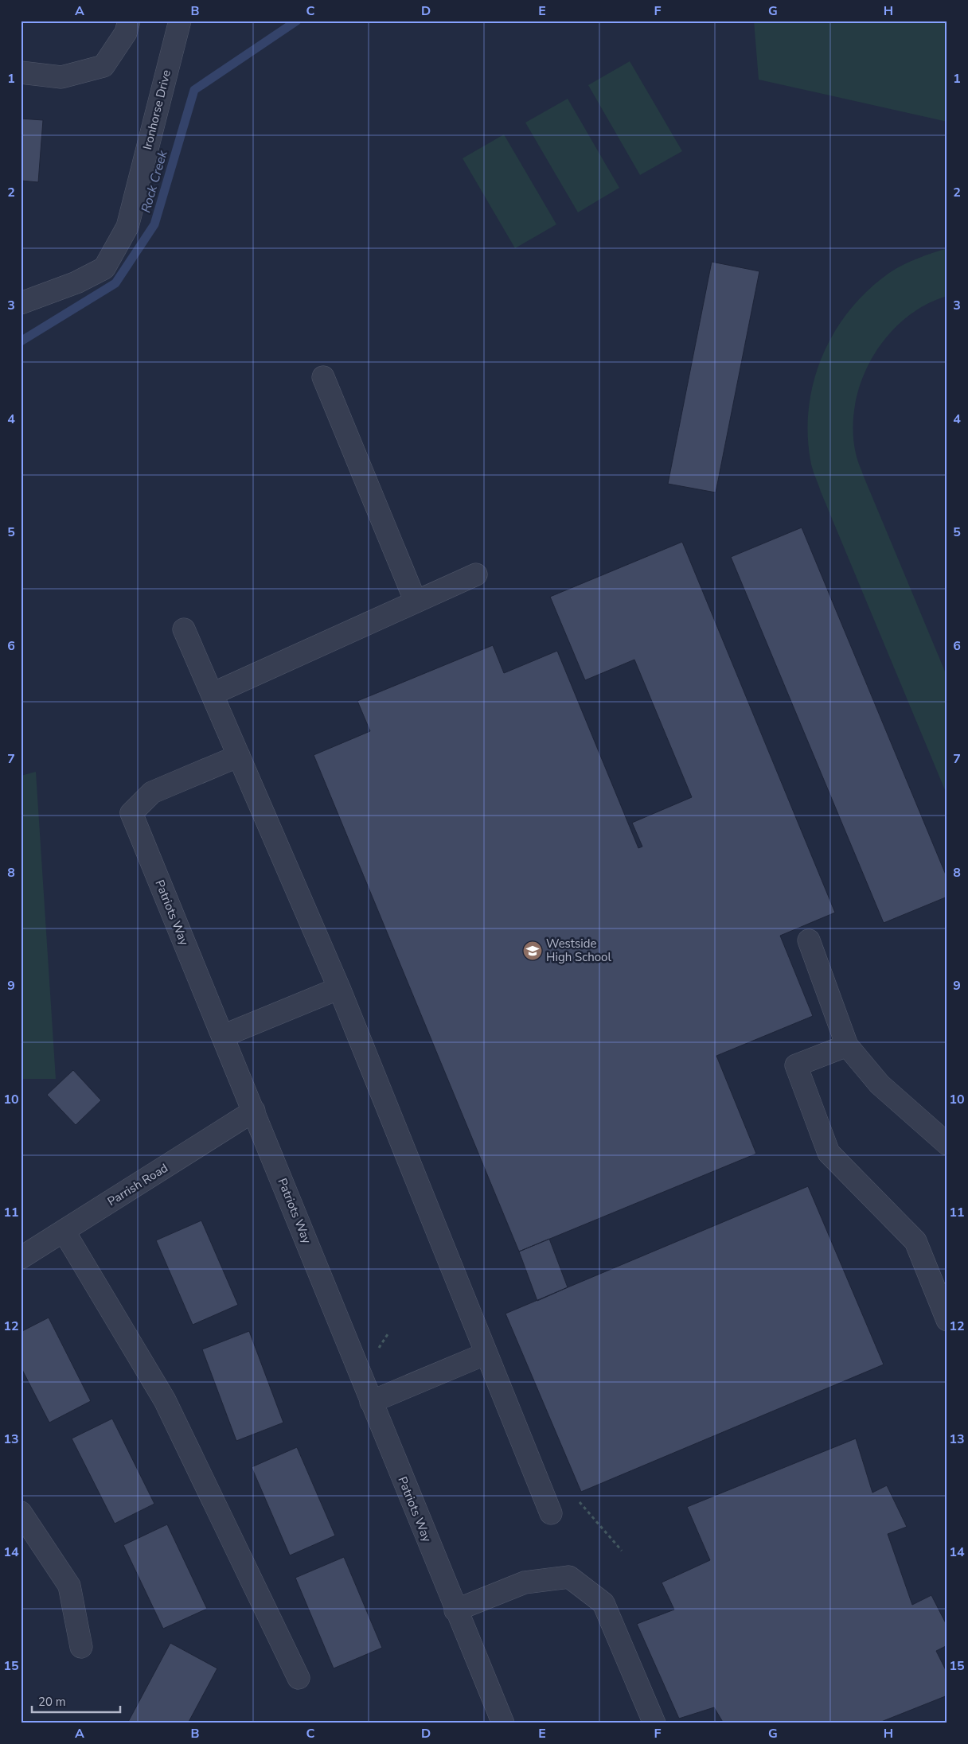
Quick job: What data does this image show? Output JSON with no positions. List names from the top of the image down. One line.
{"streets":{"street":["Ironhorse Drive","Patriots Way","Parrish Road"]},"crossings":[["Patriots Way","Parrish Road"]],"water":["Rock Creek"],"places":{"school or university":["Westside High School"]},"scale_bar":"20 m","grid":{"columns":["A","B","C","D","E","F","G","H"],"rows":["1","2","3","4","5","6","7","8","9","10","11","12","13","14","15"]}}
